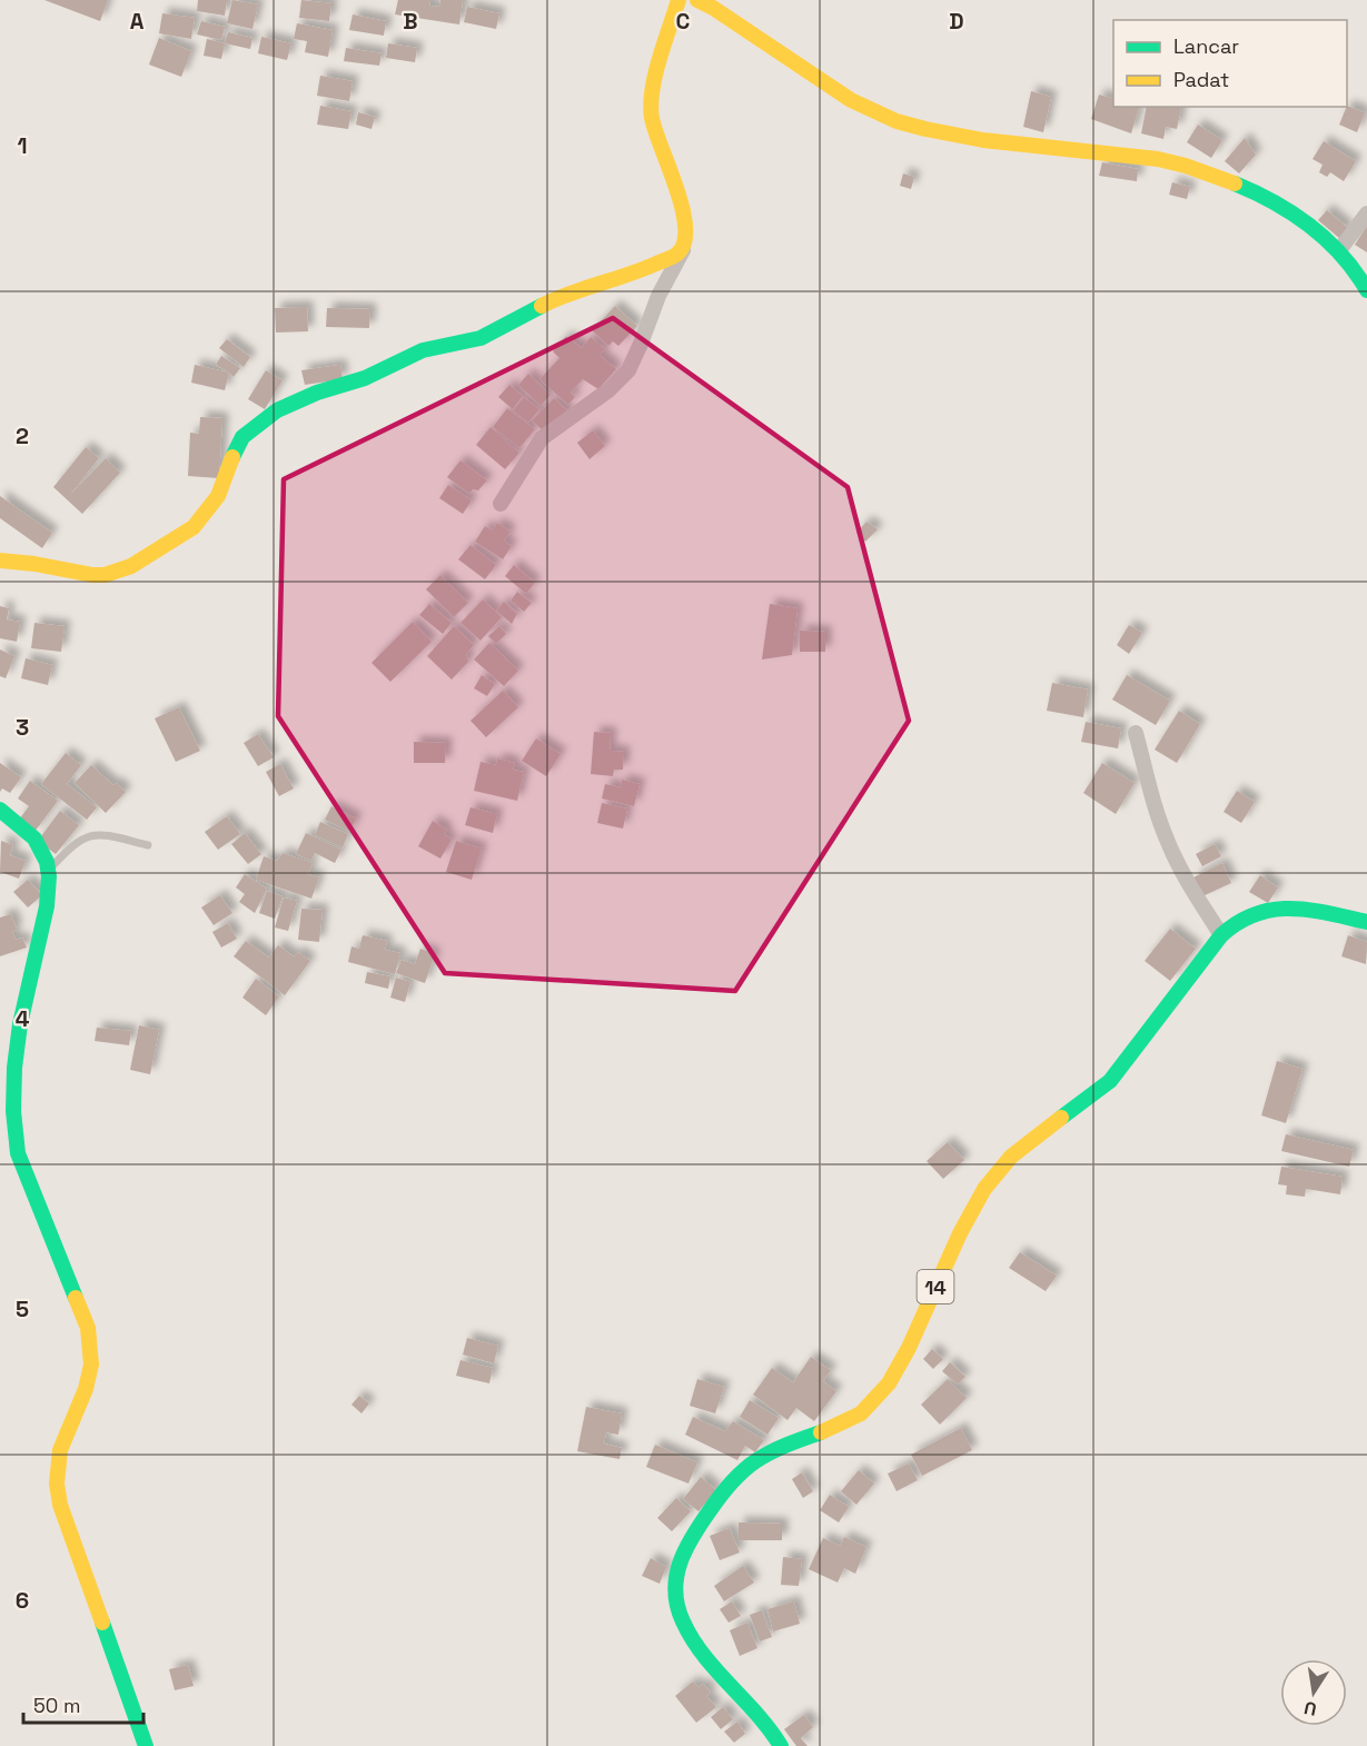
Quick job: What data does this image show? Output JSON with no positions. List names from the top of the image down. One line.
{"streets":{"main road":["14"]},"legend":["Lancar","Padat"],"scale_bar":"50 m","north":"bottom","grid":{"columns":["A","B","C","D"],"rows":["1","2","3","4","5","6"]}}
